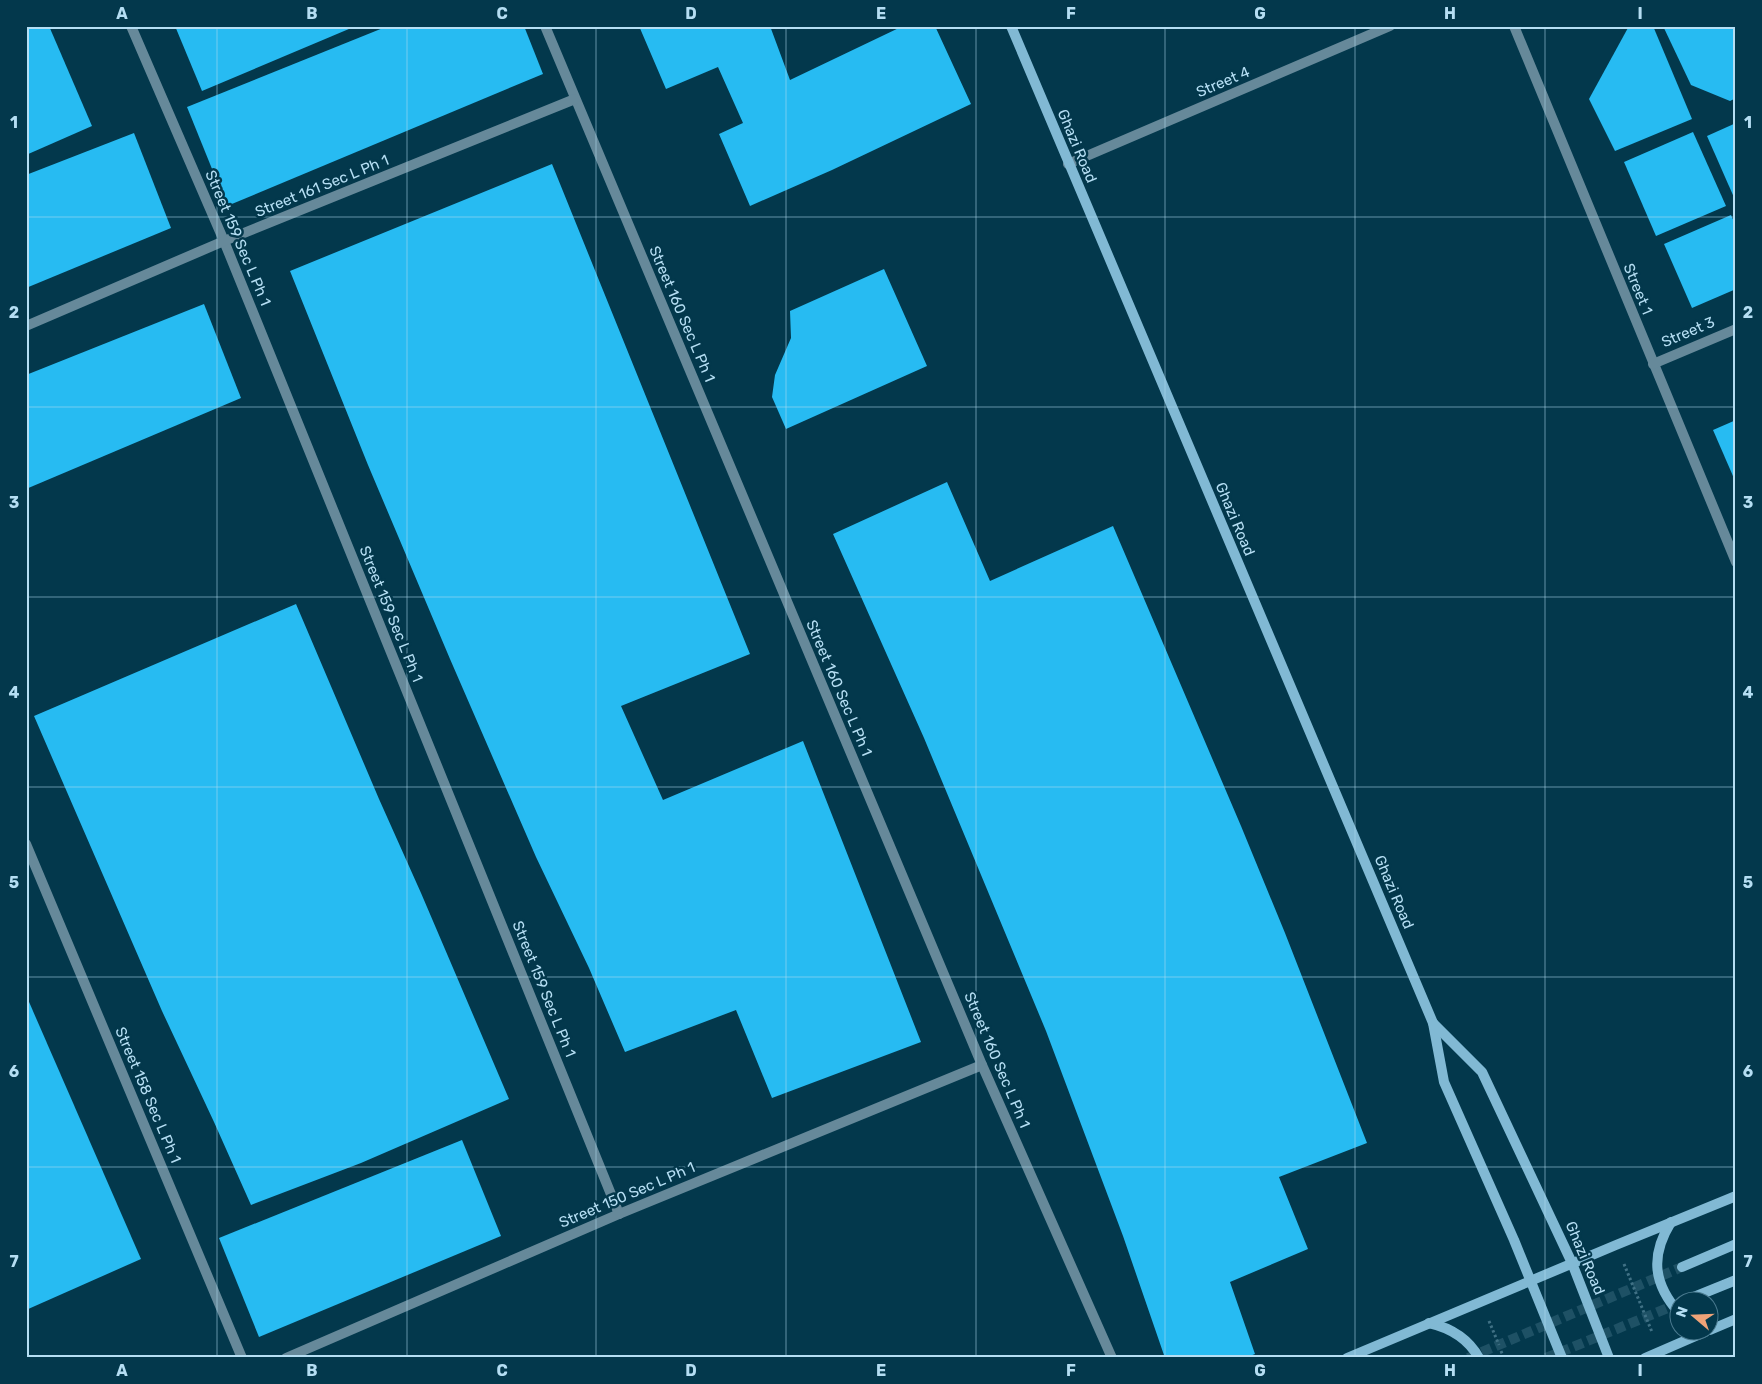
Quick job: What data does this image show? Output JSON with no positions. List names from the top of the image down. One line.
{"streets":{"main road":["Ghazi Road"],"street":["Street 4","Street 161 Sec L Ph 1","Street 159 Sec L Ph 1","Street 1","Street 160 Sec L Ph 1","Street 3","Street 158 Sec L Ph 1","Street 150 Sec L Ph 1"]},"crossings":[["Street 4","Ghazi Road"],["Street 161 Sec L Ph 1","Street 159 Sec L Ph 1"],["Street 161 Sec L Ph 1","Street 160 Sec L Ph 1"],["Street 159 Sec L Ph 1","Street 150 Sec L Ph 1"],["Street 1","Street 3"],["Street 160 Sec L Ph 1","Street 150 Sec L Ph 1"]],"north":"left","grid":{"columns":["A","B","C","D","E","F","G","H","I"],"rows":["1","2","3","4","5","6","7"]}}
